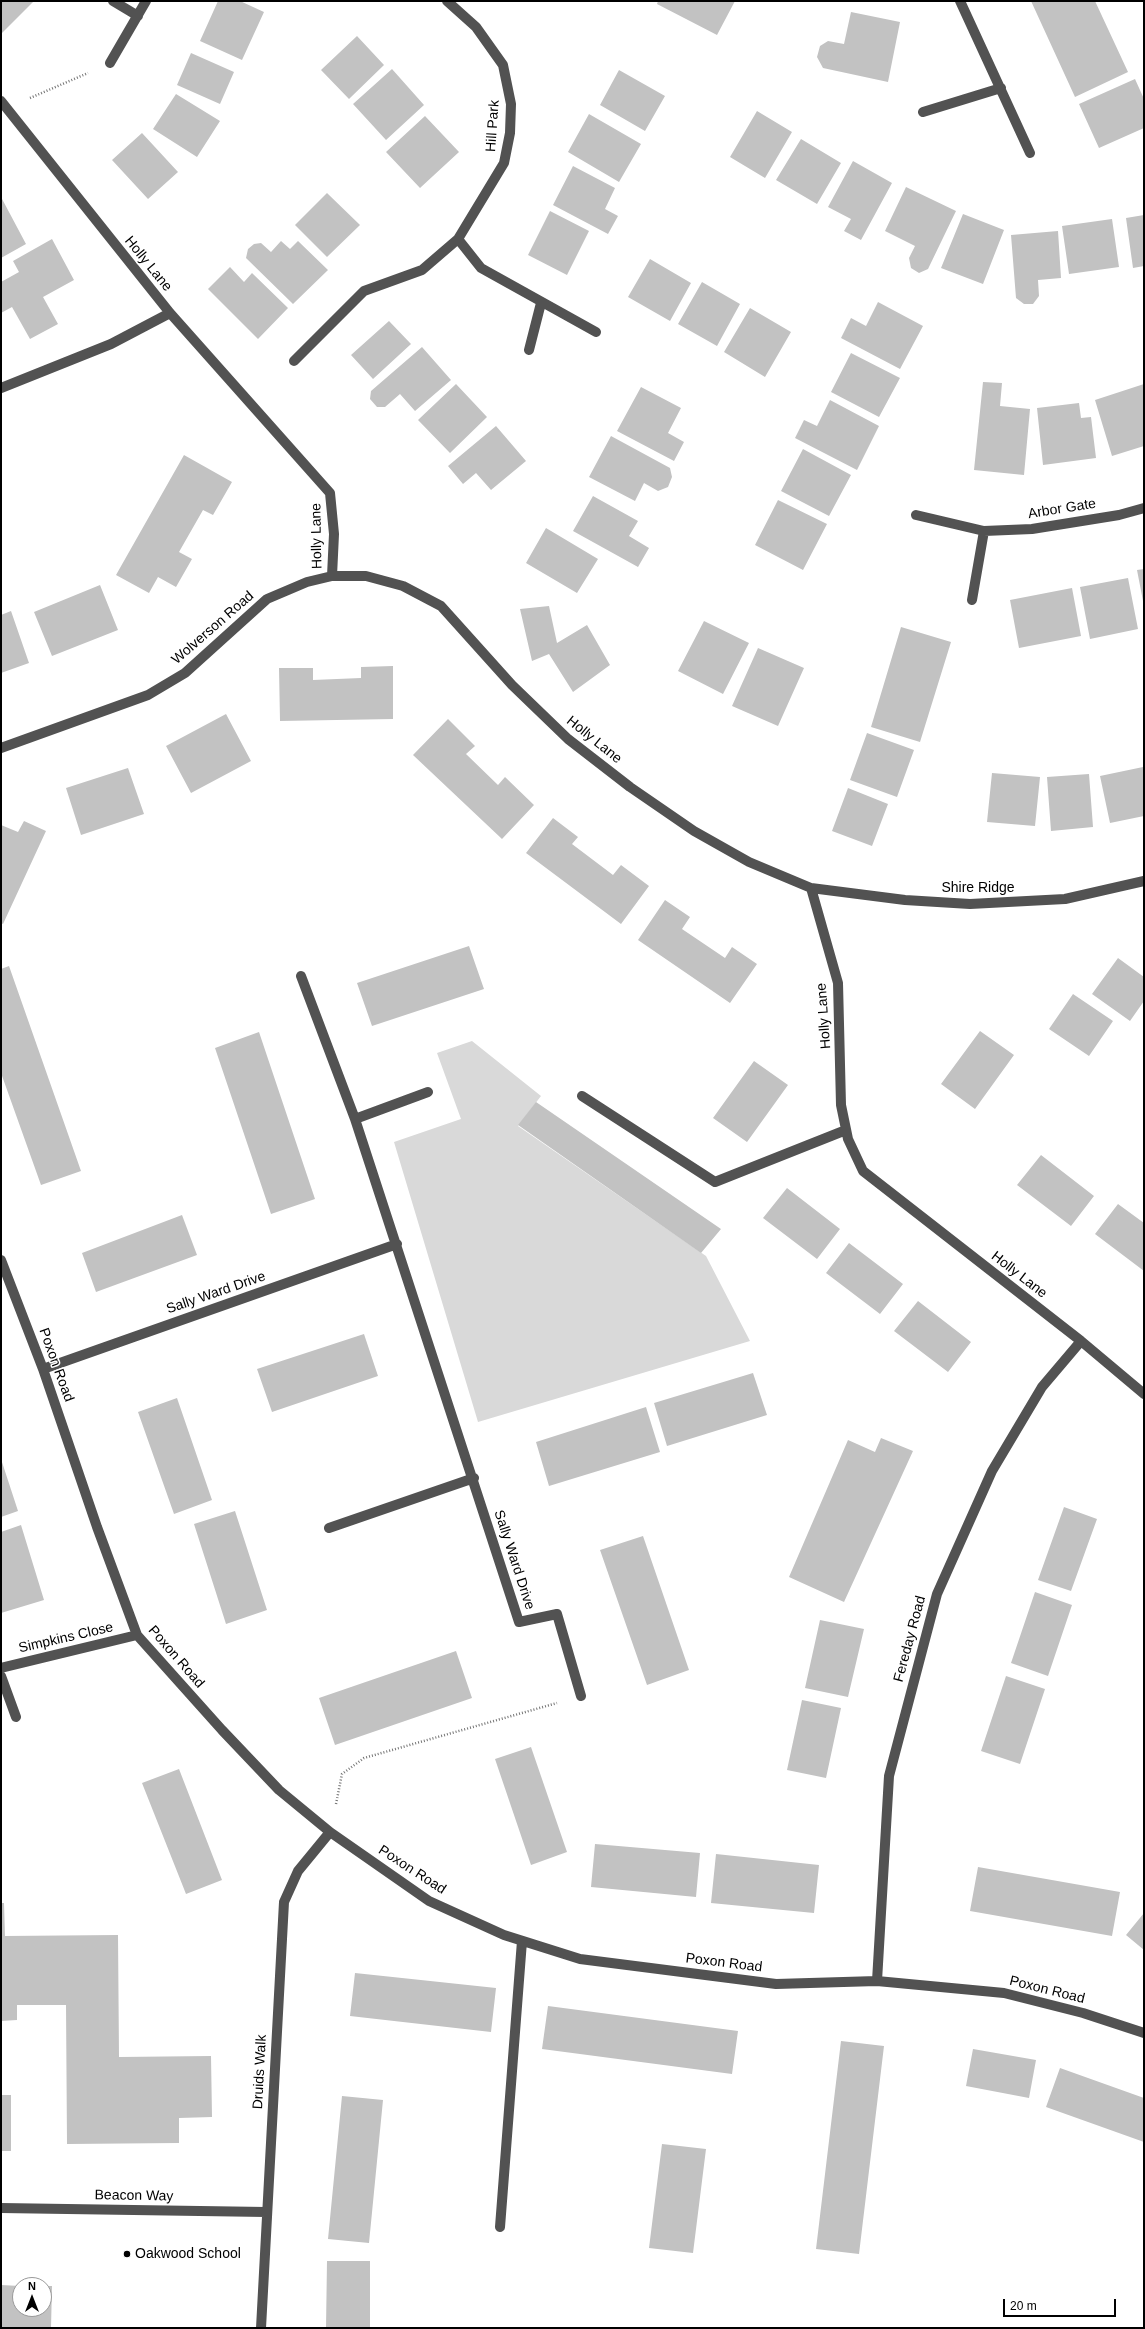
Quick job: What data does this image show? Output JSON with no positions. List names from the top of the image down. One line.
{"streets":{"street":["Hill Park","Holly Lane","Arbor Gate","Wolverson Road","Shire Ridge","Sally Ward Drive","Poxon Road","Simpkins Close","Fereday Road","Druids Walk","Beacon Way"]},"crossings":[["Holly Lane","Wolverson Road"],["Holly Lane","Shire Ridge"],["Holly Lane","Fereday Road"],["Sally Ward Drive","Poxon Road"],["Poxon Road","Simpkins Close"],["Poxon Road","Fereday Road"],["Poxon Road","Druids Walk"],["Druids Walk","Beacon Way"]],"places":["Oakwood School"],"scale_bar":"20 m","north":"top"}
